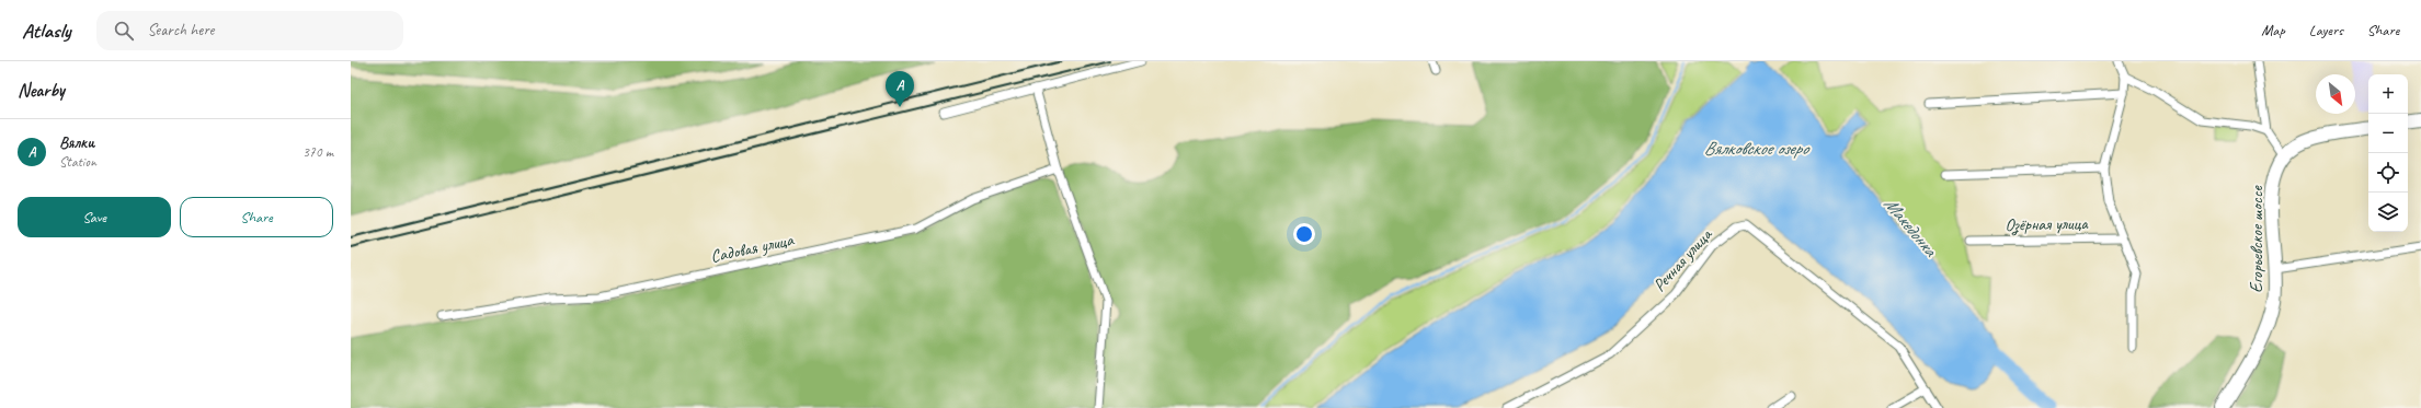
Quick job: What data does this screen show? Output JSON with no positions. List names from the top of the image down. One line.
{"streets":{"main road":["Егорьевское шоссе"],"street":["Озёрная улица","Садовая улица","Речная улица"]},"water":["Вялковское озеро","Македонка"],"north":"bottom right","page":{"header":"Atlasly","search":"Search here","nav":["Map","Layers","Share"],"heading":"Nearby","pins":"A","map_buttons":["+","−"],"list":[{"mark":"A","name":"Вялки","note":"Station","value":"370 m"}],"buttons":["Save","Share"]}}
